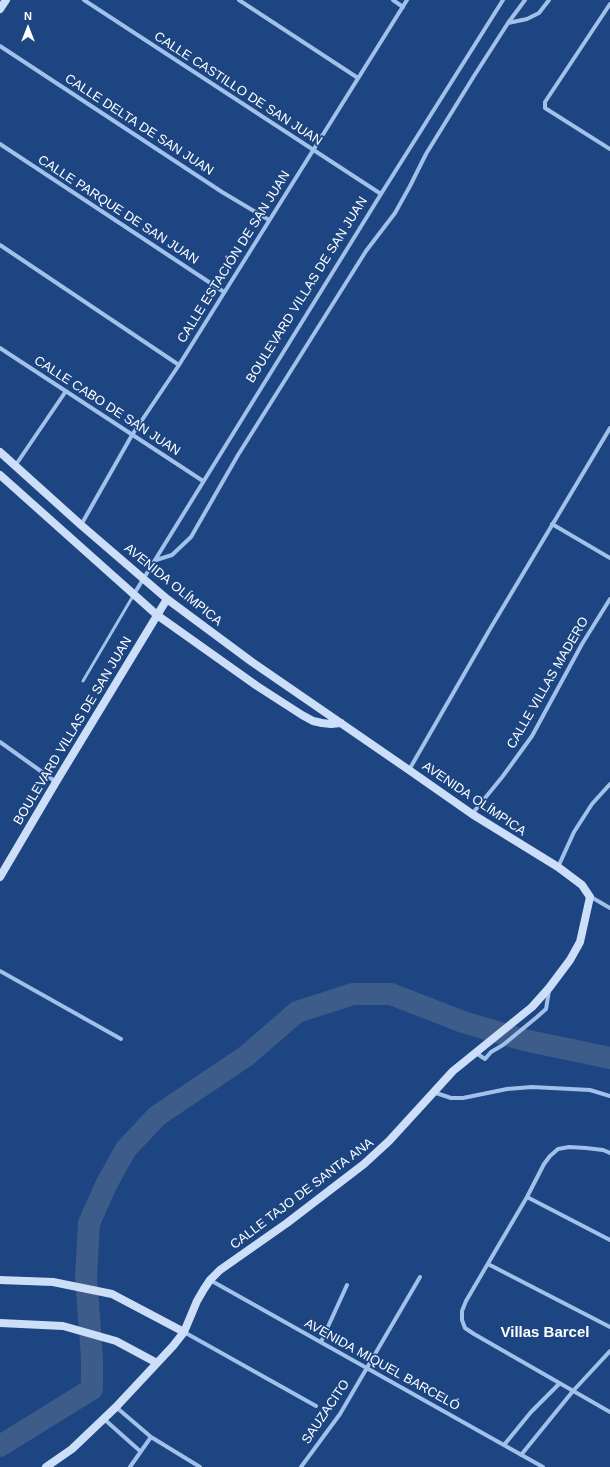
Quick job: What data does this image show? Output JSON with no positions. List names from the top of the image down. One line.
{"streets":{"street":["CALLE CASTILLO DE SAN JUAN","CALLE DELTA DE SAN JUAN","CALLE PARQUE DE SAN JUAN","CALLE ESTACIÓN DE SAN JUAN","BOULEVARD VILLAS DE SAN JUAN","CALLE CABO DE SAN JUAN","AVENIDA OLÍMPICA","CALLE VILLAS MADERO","CALLE TAJO DE SANTA ANA","AVENIDA MIQUEL BARCELÓ","SAUZACITO"]},"crossings":[["CALLE CASTILLO DE SAN JUAN","CALLE ESTACIÓN DE SAN JUAN"],["CALLE CASTILLO DE SAN JUAN","BOULEVARD VILLAS DE SAN JUAN"],["CALLE DELTA DE SAN JUAN","CALLE ESTACIÓN DE SAN JUAN"],["CALLE PARQUE DE SAN JUAN","CALLE ESTACIÓN DE SAN JUAN"],["CALLE ESTACIÓN DE SAN JUAN","CALLE CABO DE SAN JUAN"],["CALLE ESTACIÓN DE SAN JUAN","AVENIDA OLÍMPICA"],["BOULEVARD VILLAS DE SAN JUAN","CALLE CABO DE SAN JUAN"],["BOULEVARD VILLAS DE SAN JUAN","AVENIDA OLÍMPICA"],["AVENIDA OLÍMPICA","CALLE VILLAS MADERO"],["AVENIDA OLÍMPICA","CALLE TAJO DE SANTA ANA"],["CALLE TAJO DE SANTA ANA","AVENIDA MIQUEL BARCELÓ"],["AVENIDA MIQUEL BARCELÓ","SAUZACITO"]],"districts":["Villas Barcel"],"north":"top"}
